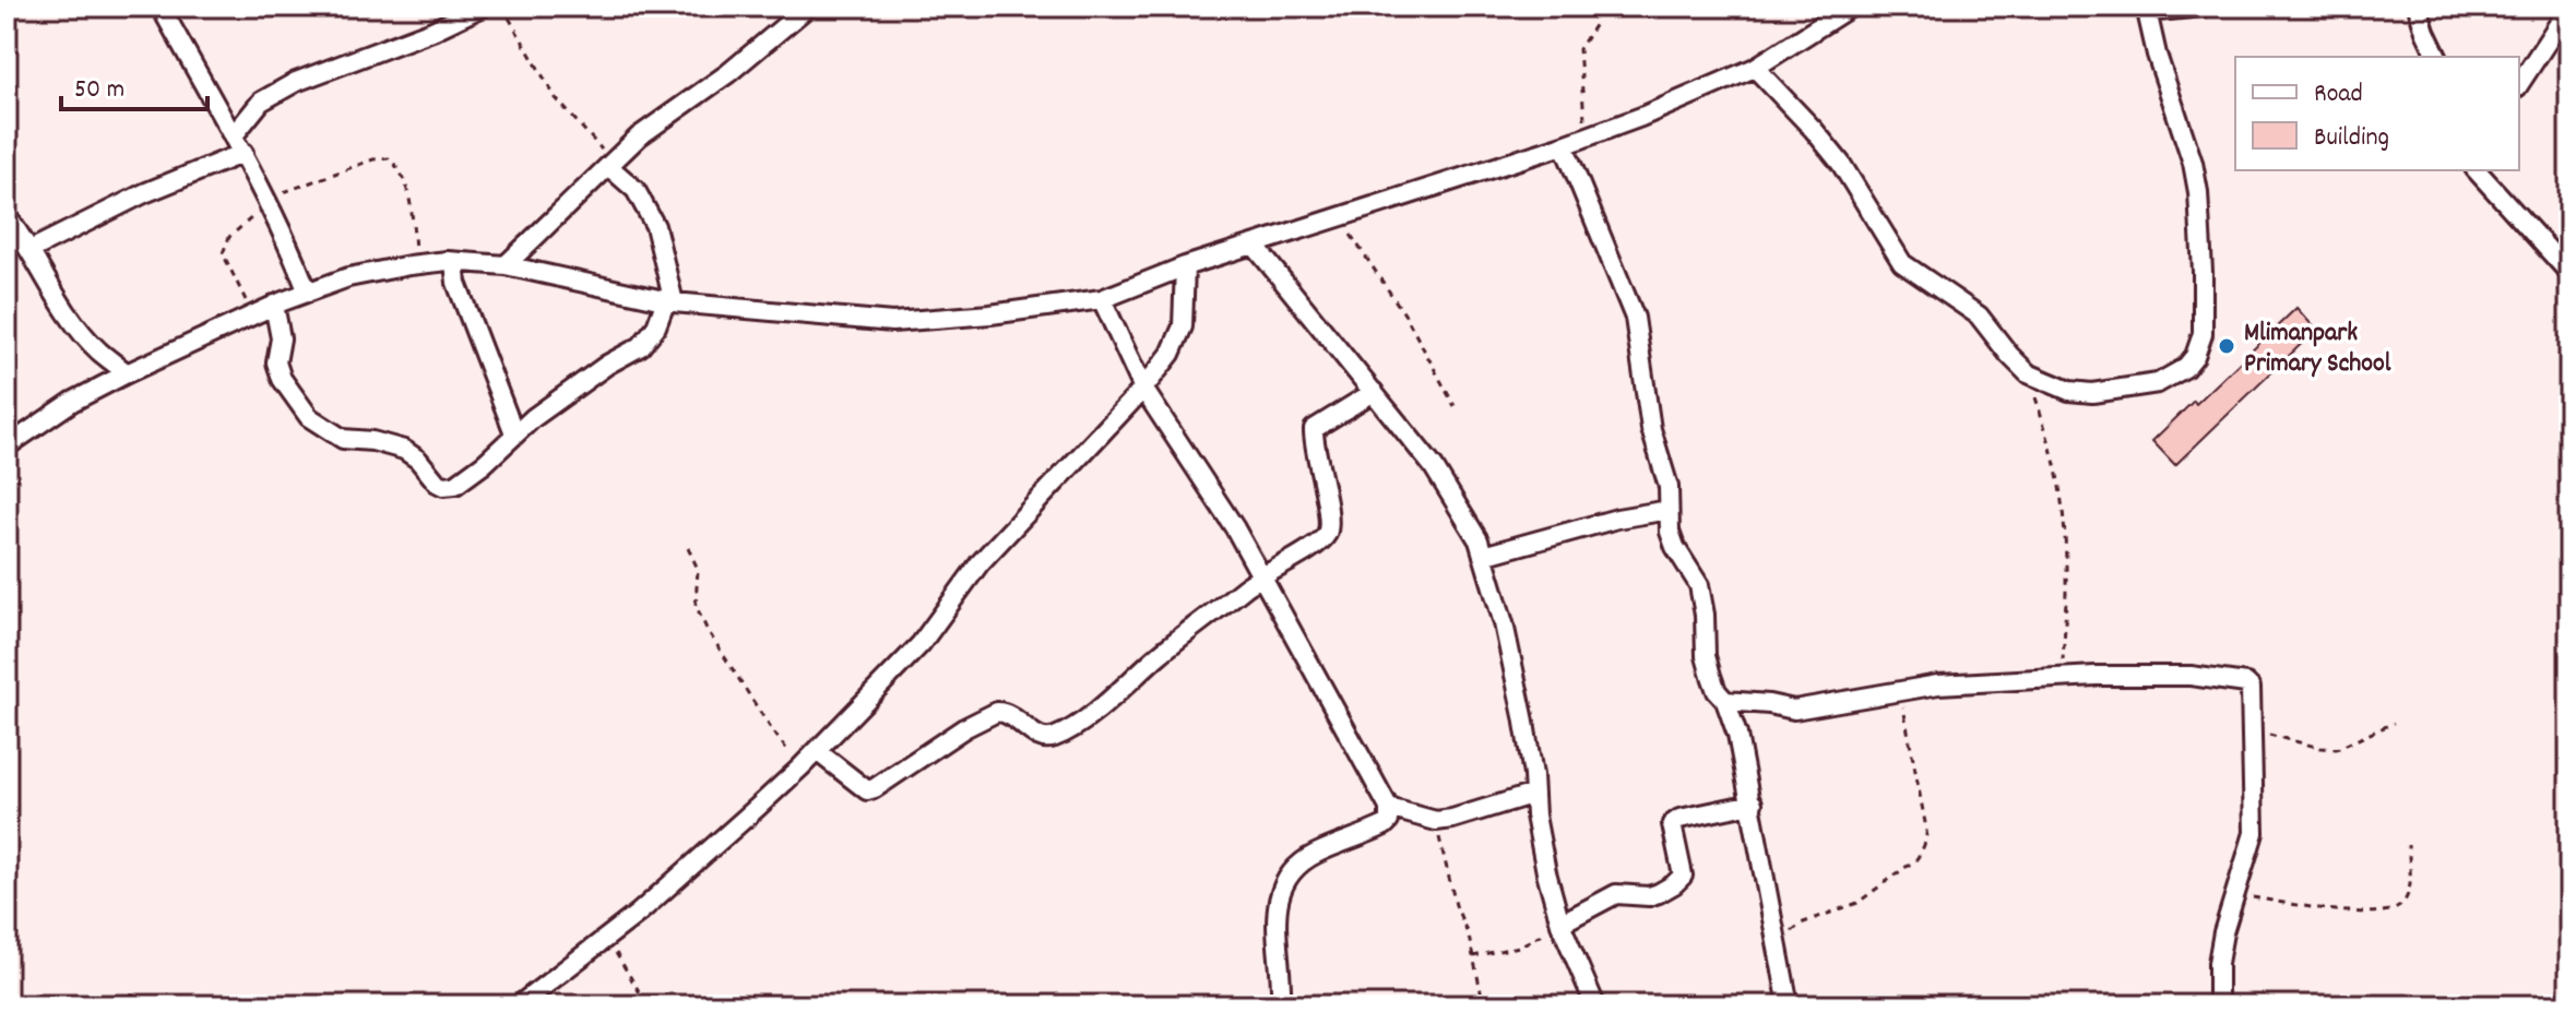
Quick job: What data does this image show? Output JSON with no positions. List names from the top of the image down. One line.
{"places":["Mlimanpark Primary School"],"legend":["Road","Building"],"scale_bar":"50 m"}
